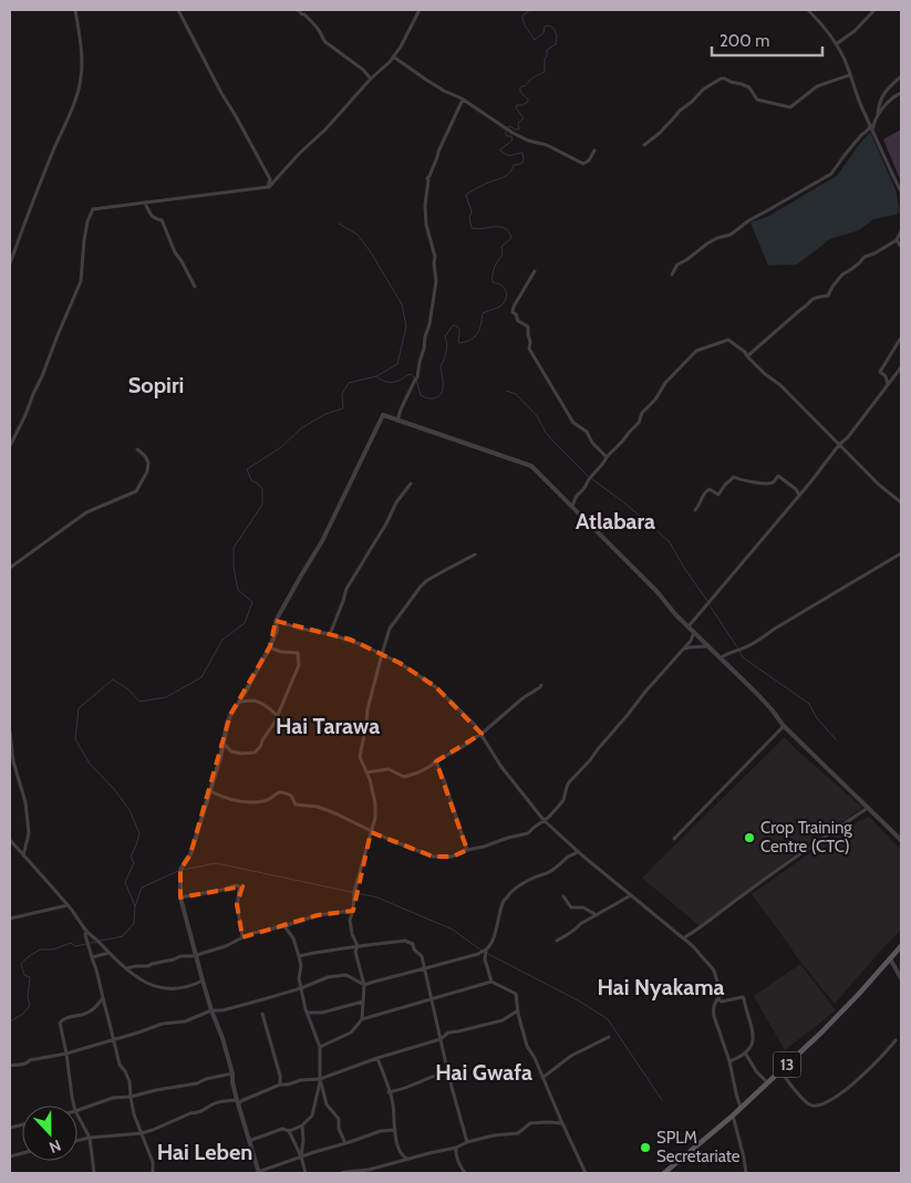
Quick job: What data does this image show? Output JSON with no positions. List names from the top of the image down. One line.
{"streets":{"main road":["13"]},"districts":["Sopiri","Atlabara","Hai Tarawa","Hai Nyakama","Hai Gwafa","Hai Leben"],"places":["Crop Training Centre (CTC)","SPLM Secretariate"],"scale_bar":"200 m","north":"bottom"}
